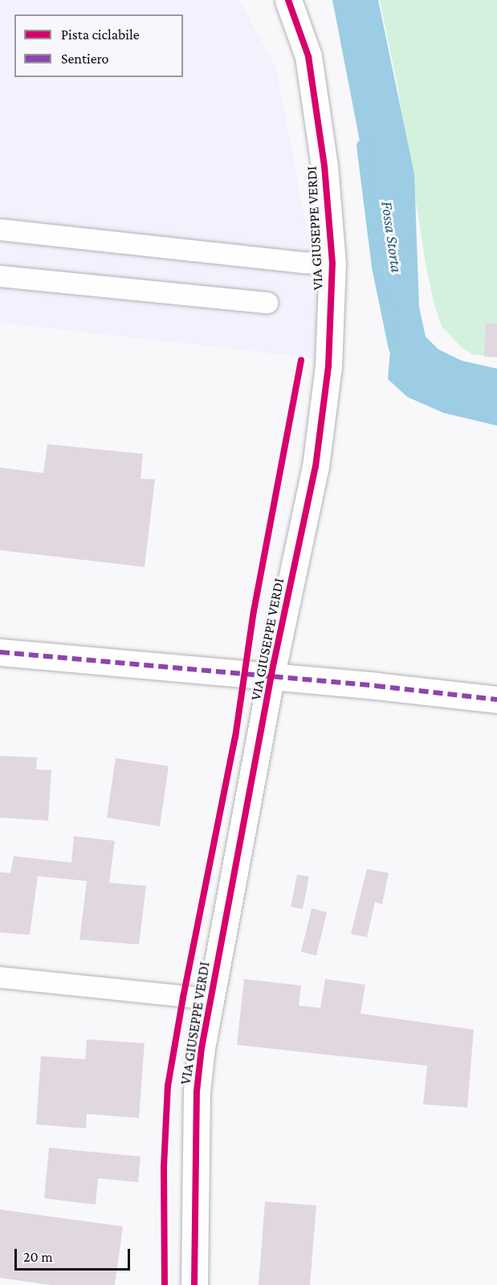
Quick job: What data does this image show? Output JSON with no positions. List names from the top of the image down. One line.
{"streets":{"street":["VIA GIUSEPPE VERDI"]},"water":["Fossa Storta"],"legend":["Pista ciclabile","Sentiero"],"scale_bar":"20 m"}
